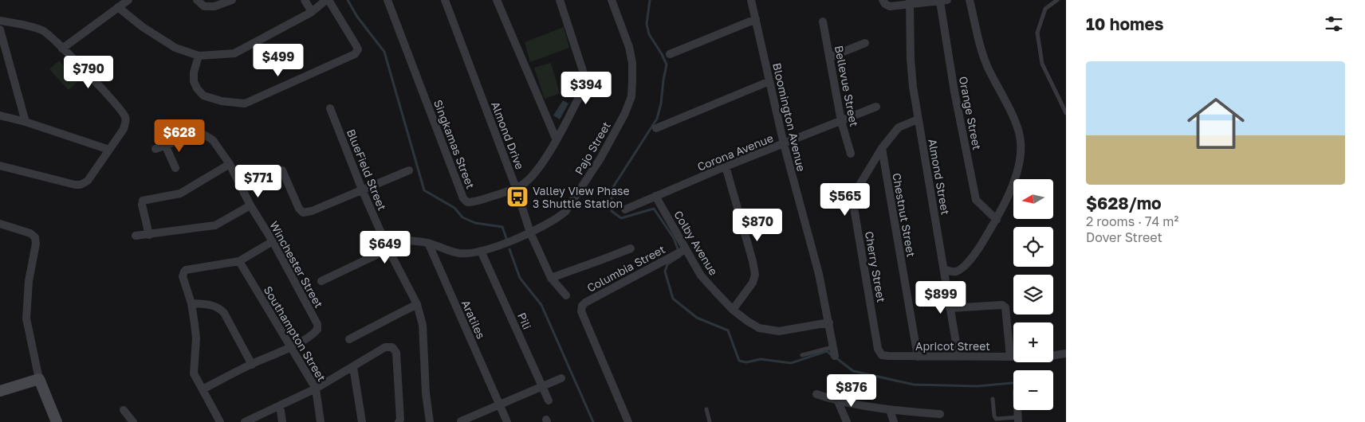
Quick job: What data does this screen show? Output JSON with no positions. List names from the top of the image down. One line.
{"streets":{"street":["Bellevue Street","Orange Street","Bloomington Avenue","Almond Drive","Singkamas Street","Pajo Street","Corona Avenue","BlueField Street","Almond Street","Chestnut Street","Colby Avenue","Winchester Street","Cherry Street","Columbia Street","Aratiles","Pili","Southampton Street","Apricot Street"]},"crossings":[["Bellevue Street","Corona Avenue"],["Bloomington Avenue","Corona Avenue"],["Bloomington Avenue","Colby Avenue"],["Almond Drive","Singkamas Street"],["Almond Drive","Pajo Street"],["Pajo Street","Aratiles"],["Pajo Street","Pili"],["Corona Avenue","Colby Avenue"],["Almond Street","Cherry Street"],["Almond Street","Apricot Street"],["Chestnut Street","Cherry Street"],["Chestnut Street","Apricot Street"],["Colby Avenue","Columbia Street"],["Winchester Street","Southampton Street"],["Cherry Street","Apricot Street"]],"places":{"bus stop":["Valley View Phase 3 Shuttle Station"]},"north":"left","page":{"heading":"10 homes","price":["$499","$790","$394","$628","$771","$565","$870","$649","$899","$876"],"list":[{"name":"$628/mo","note":"2 rooms · 74 m² · Dover Street"}],"map_buttons":["+","−"]}}
